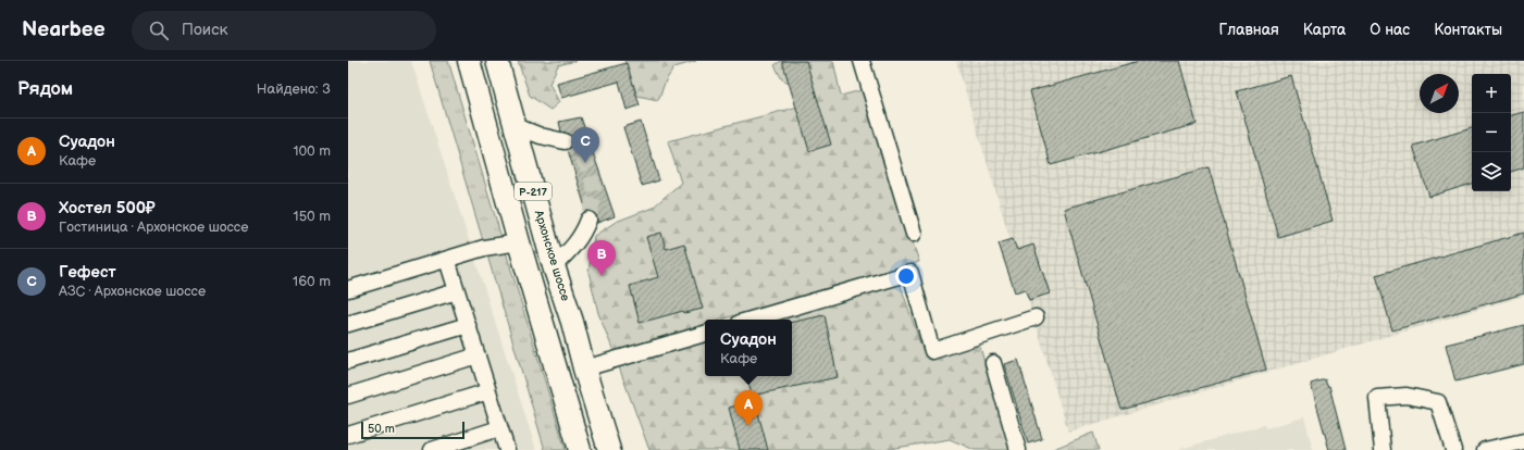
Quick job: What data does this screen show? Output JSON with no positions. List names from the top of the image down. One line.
{"streets":{"highway":["Р-217","Архонское шоссе"]},"scale_bar":"50 m","north":"top right","page":{"header":"Nearbee","search":"Поиск","nav":["Главная","Карта","О нас","Контакты"],"heading":["Рядом","Найдено: 3"],"map_buttons":["+","−"],"list":[{"mark":"A","name":"Суадон","note":"Кафе","value":"100 m"},{"mark":"B","name":"Хостел 500₽","note":"Гостиница · Архонское шоссе","value":"150 m"},{"mark":"C","name":"Гефест","note":"АЗС · Архонское шоссе","value":"160 m"}],"pins":["C","B","A"],"popup":["Суадон","Кафе"],"scale":"50 m"}}
